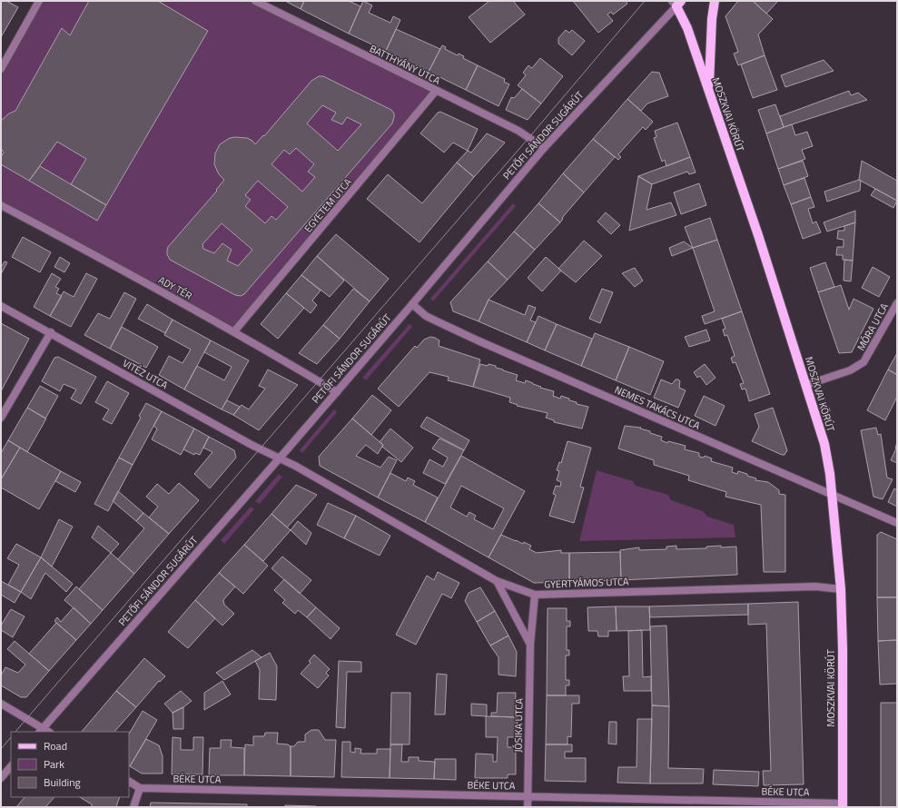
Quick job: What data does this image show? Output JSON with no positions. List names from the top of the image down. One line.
{"streets":{"main road":["MOSZKVAI KÖRÚT"],"street":["BATTHYÁNY UTCA","PETŐFI SÁNDOR SUGÁRÚT","EGYETEM UTCA","ADY TÉR","MÓRA UTCA","VITÉZ UTCA","NEMES TAKÁCS UTCA","GYERTYÁMOS UTCA","JÓSIKA UTCA","BÉKE UTCA"]},"crossings":[["BATTHYÁNY UTCA","PETŐFI SÁNDOR SUGÁRÚT"],["BATTHYÁNY UTCA","EGYETEM UTCA"],["MOSZKVAI KÖRÚT","PETŐFI SÁNDOR SUGÁRÚT"],["MOSZKVAI KÖRÚT","MÓRA UTCA"],["MOSZKVAI KÖRÚT","NEMES TAKÁCS UTCA"],["MOSZKVAI KÖRÚT","GYERTYÁMOS UTCA"],["MOSZKVAI KÖRÚT","BÉKE UTCA"],["PETŐFI SÁNDOR SUGÁRÚT","ADY TÉR"],["PETŐFI SÁNDOR SUGÁRÚT","VITÉZ UTCA"],["PETŐFI SÁNDOR SUGÁRÚT","NEMES TAKÁCS UTCA"],["PETŐFI SÁNDOR SUGÁRÚT","GYERTYÁMOS UTCA"],["EGYETEM UTCA","ADY TÉR"],["VITÉZ UTCA","GYERTYÁMOS UTCA"],["GYERTYÁMOS UTCA","JÓSIKA UTCA"],["JÓSIKA UTCA","BÉKE UTCA"]],"legend":["Road","Park","Building"]}
